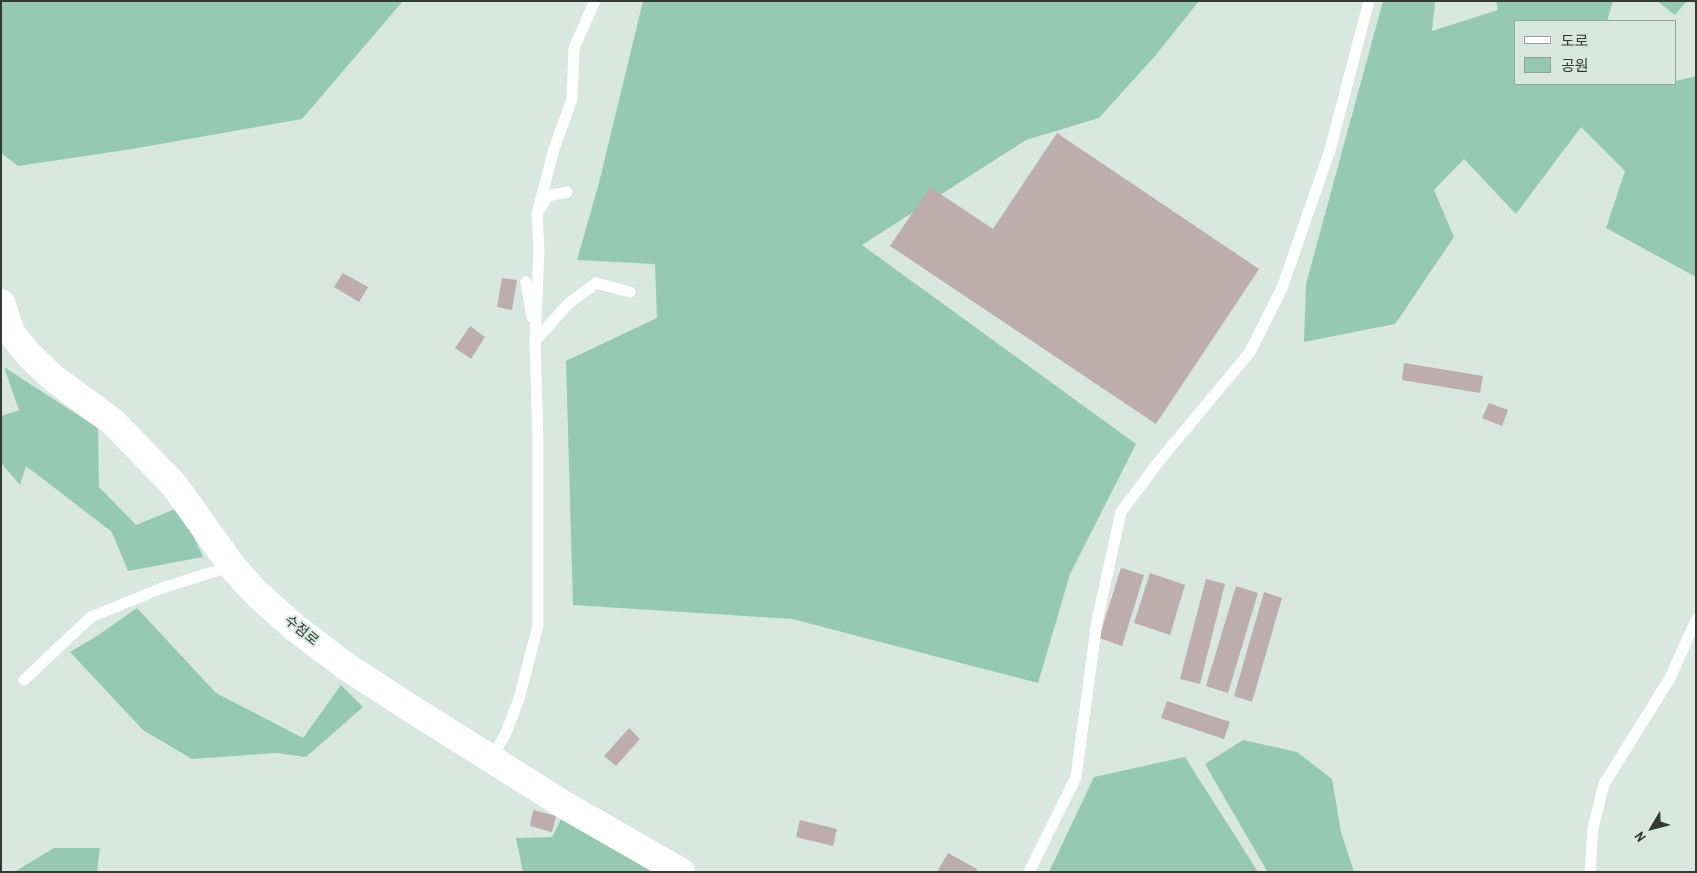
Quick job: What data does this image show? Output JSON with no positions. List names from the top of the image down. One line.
{"streets":{"main road":["수점로"]},"legend":["도로","공원"],"north":"bottom left"}
